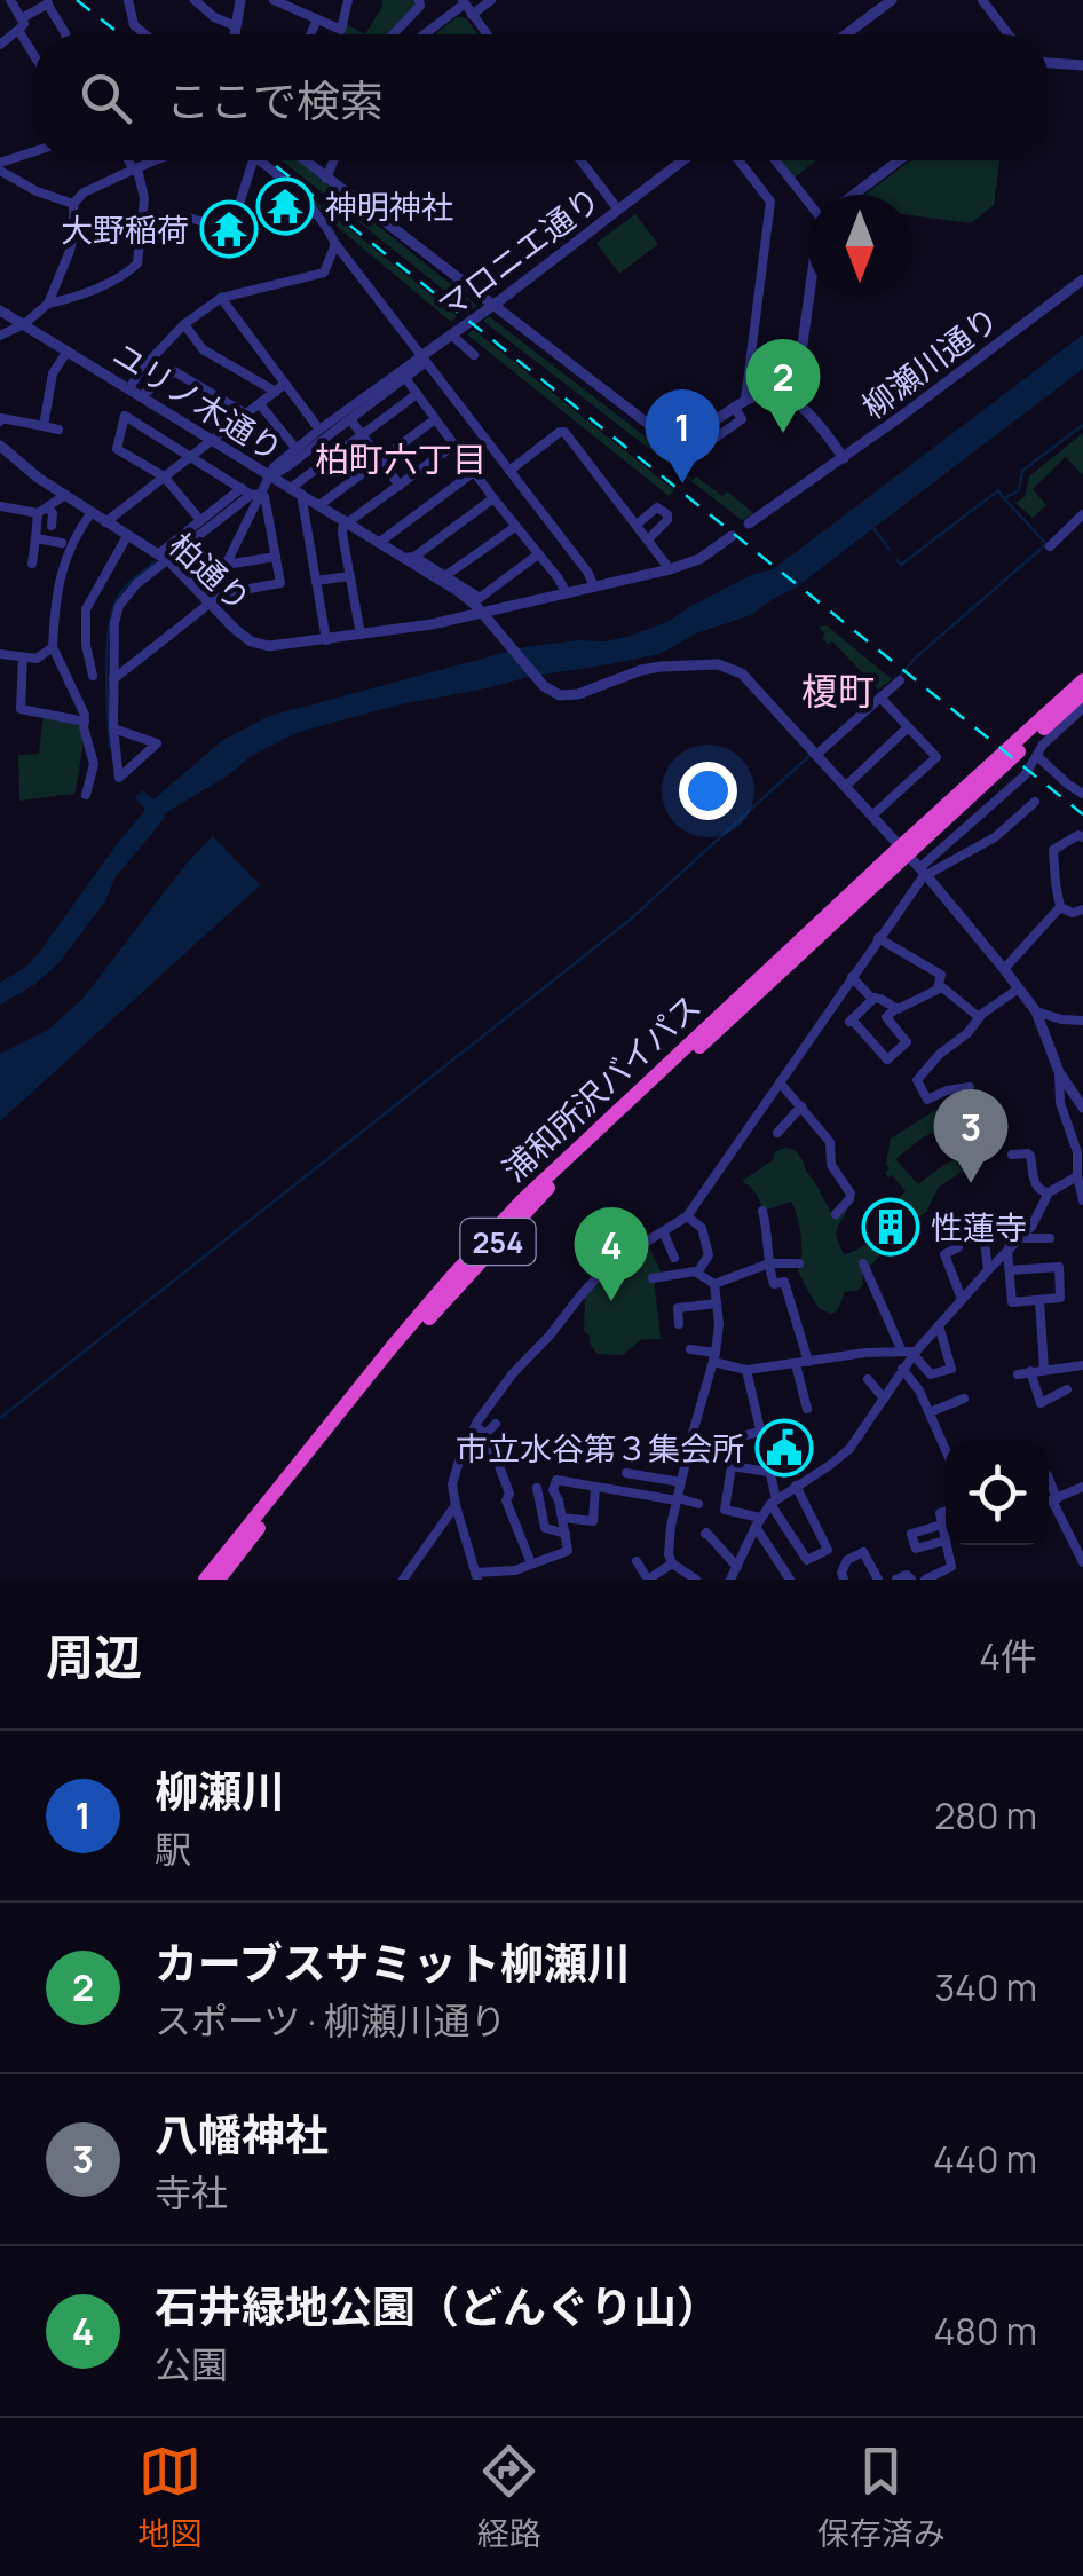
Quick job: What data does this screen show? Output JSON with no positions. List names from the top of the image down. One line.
{"streets":{"highway":["浦和所沢バイパス","254"],"street":["マロニエ通り","柳瀬川通り","ユリノ木通り","柏通り"]},"crossings":[["ユリノ木通り","柏通り"]],"districts":["柏町六丁目","榎町"],"places":{"temple":["神明神社","大野稲荷"],"building":["性蓮寺"],"public building":["市立水谷第３集会所"]},"north":"bottom","page":{"search":"ここで検索","pins":["2","1","3","4"],"heading":["周辺","4件"],"list":[{"mark":"1","name":"柳瀬川","note":"駅","value":"280 m"},{"mark":"2","name":"カーブスサミット柳瀬川","note":"スポーツ · 柳瀬川通り","value":"340 m"},{"mark":"3","name":"八幡神社","note":"寺社","value":"440 m"},{"mark":"4","name":"石井緑地公園（どんぐり山）","note":"公園","value":"480 m"}],"nav":["地図","経路","保存済み"]}}
